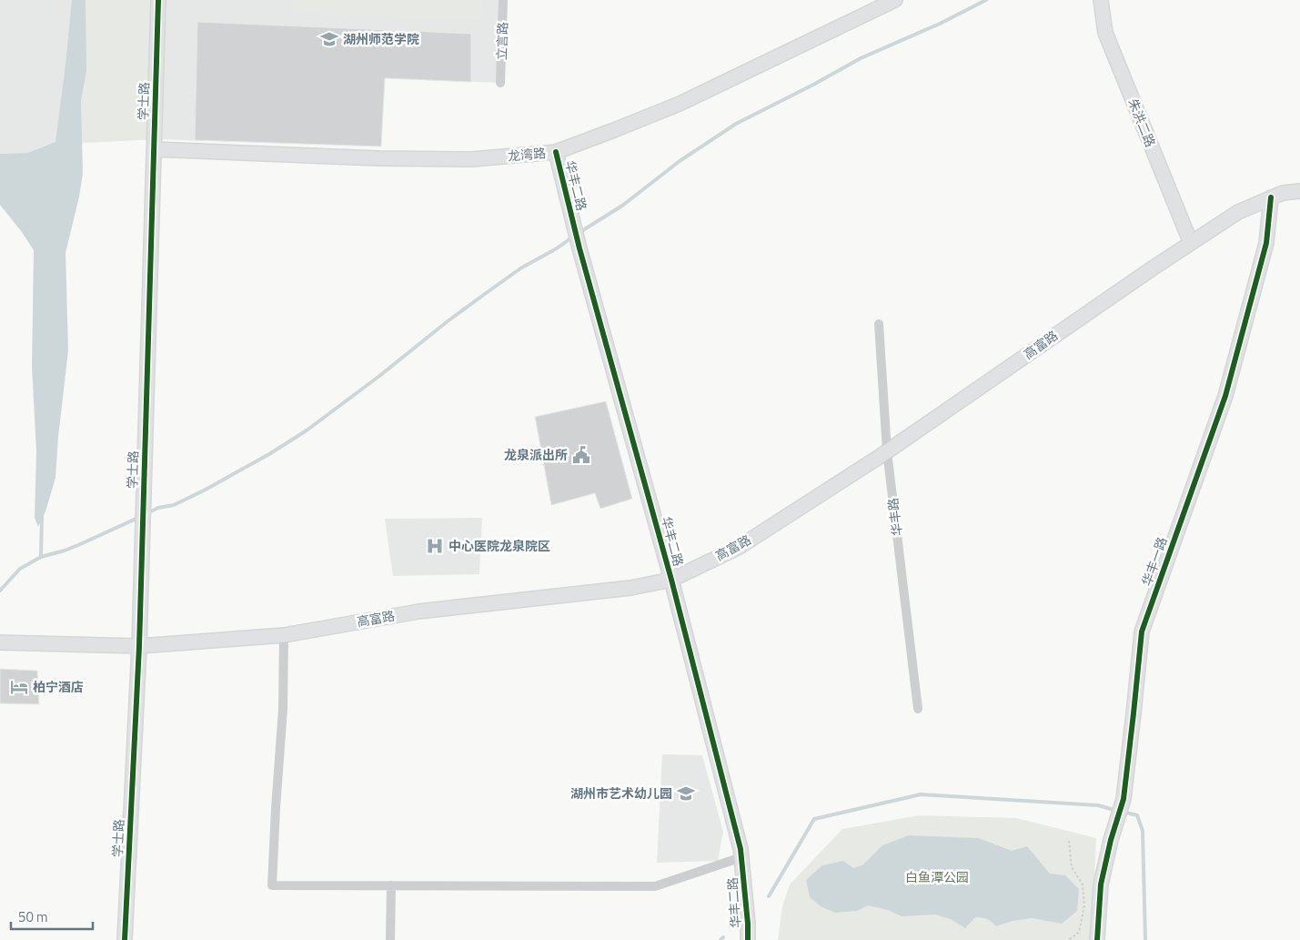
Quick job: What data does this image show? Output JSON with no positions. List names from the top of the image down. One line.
{"streets":{"street":["立言路","学士路","朱洪二路","龙湾路","华丰二路","高富路","华丰路","华丰一路"]},"crossings":[["学士路","龙湾路"],["学士路","高富路"],["朱洪二路","高富路"],["龙湾路","华丰二路"],["华丰二路","高富路"],["高富路","华丰路"],["高富路","华丰一路"]],"parks":["白鱼潭公园"],"places":{"school or university":["湖州师范学院","湖州市艺术幼儿园"],"public building":["龙泉派出所"],"hospital":["中心医院龙泉院区"],"hotel":["柏宁酒店"]},"scale_bar":"50 m"}
